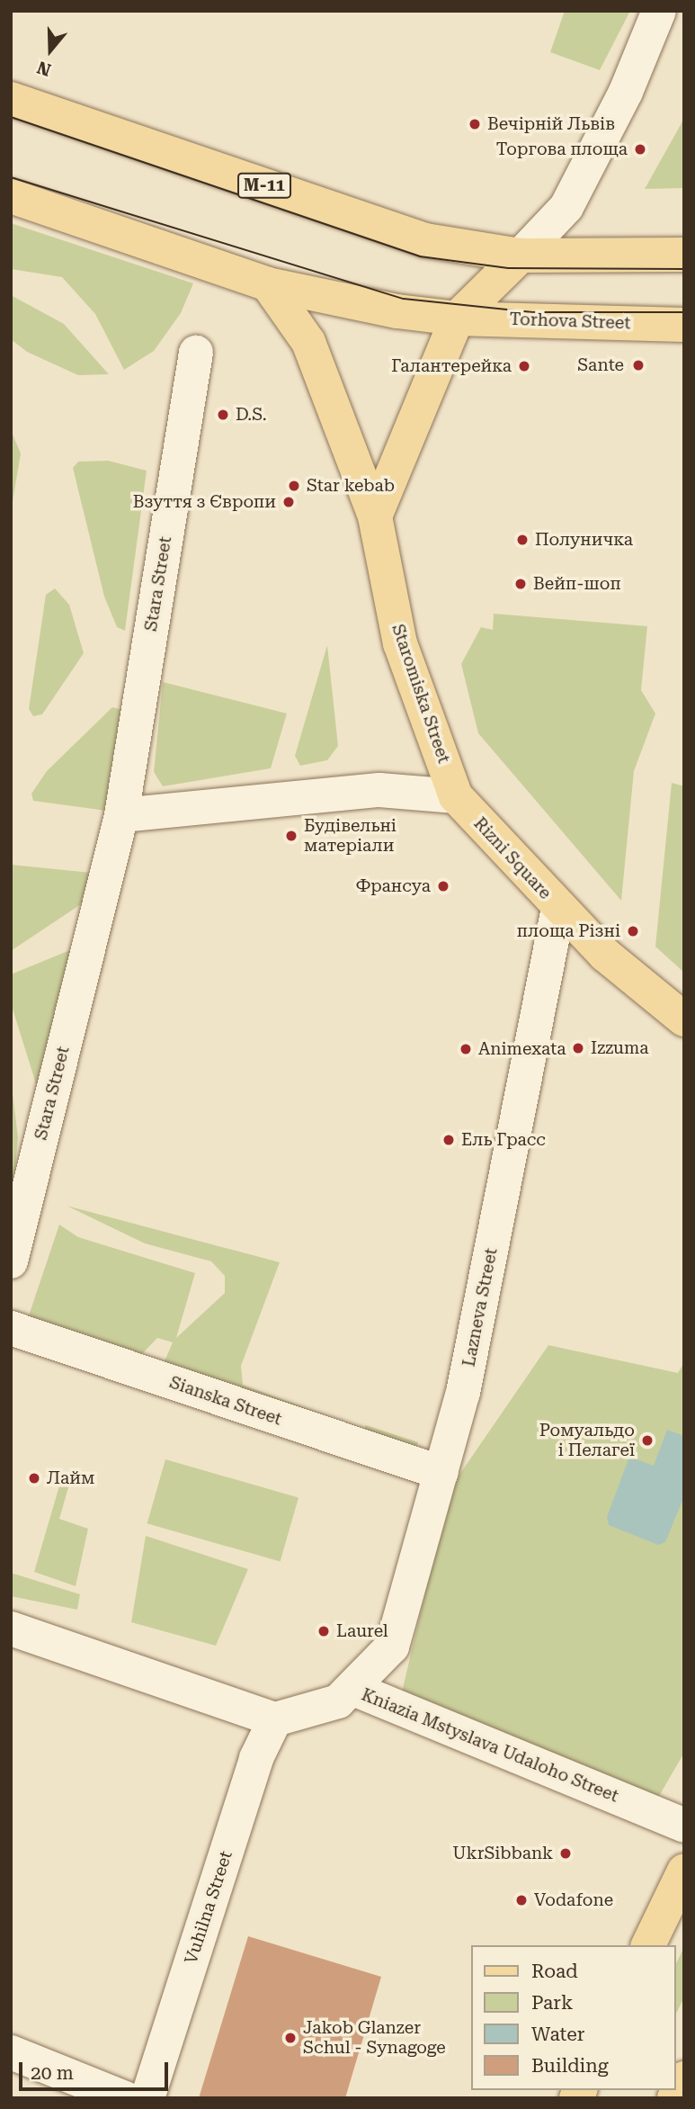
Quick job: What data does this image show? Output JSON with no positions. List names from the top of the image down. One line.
{"streets":{"main road":["М-11","Torhova Street","Staromiska Street","Rizni Square"],"street":["Stara Street","Lazneva Street","Sianska Street","Kniazia Mstyslava Udaloho Street","Vuhilna Street"]},"crossings":[["Torhova Street","Staromiska Street"],["Staromiska Street","Rizni Square"],["Rizni Square","Lazneva Street"],["Lazneva Street","Sianska Street"],["Lazneva Street","Kniazia Mstyslava Udaloho Street"],["Kniazia Mstyslava Udaloho Street","Vuhilna Street"]],"places":["Вечірній Львів","Торгова площа","Sante","Галантерейка","D.S.","Star kebab","Взуття з Європи","Полуничка","Вейп-шоп","Будівельні матеріали","Франсуа","площа Різні","Izzuma","Animexata","Ель Грасс","Ромуальдо і Пелагеї","Лайм","Laurel","UkrSibbank","Vodafone","Jakob Glanzer Schul - Synagoge"],"legend":["Road","Park","Water","Building"],"scale_bar":"20 m","north":"bottom"}
